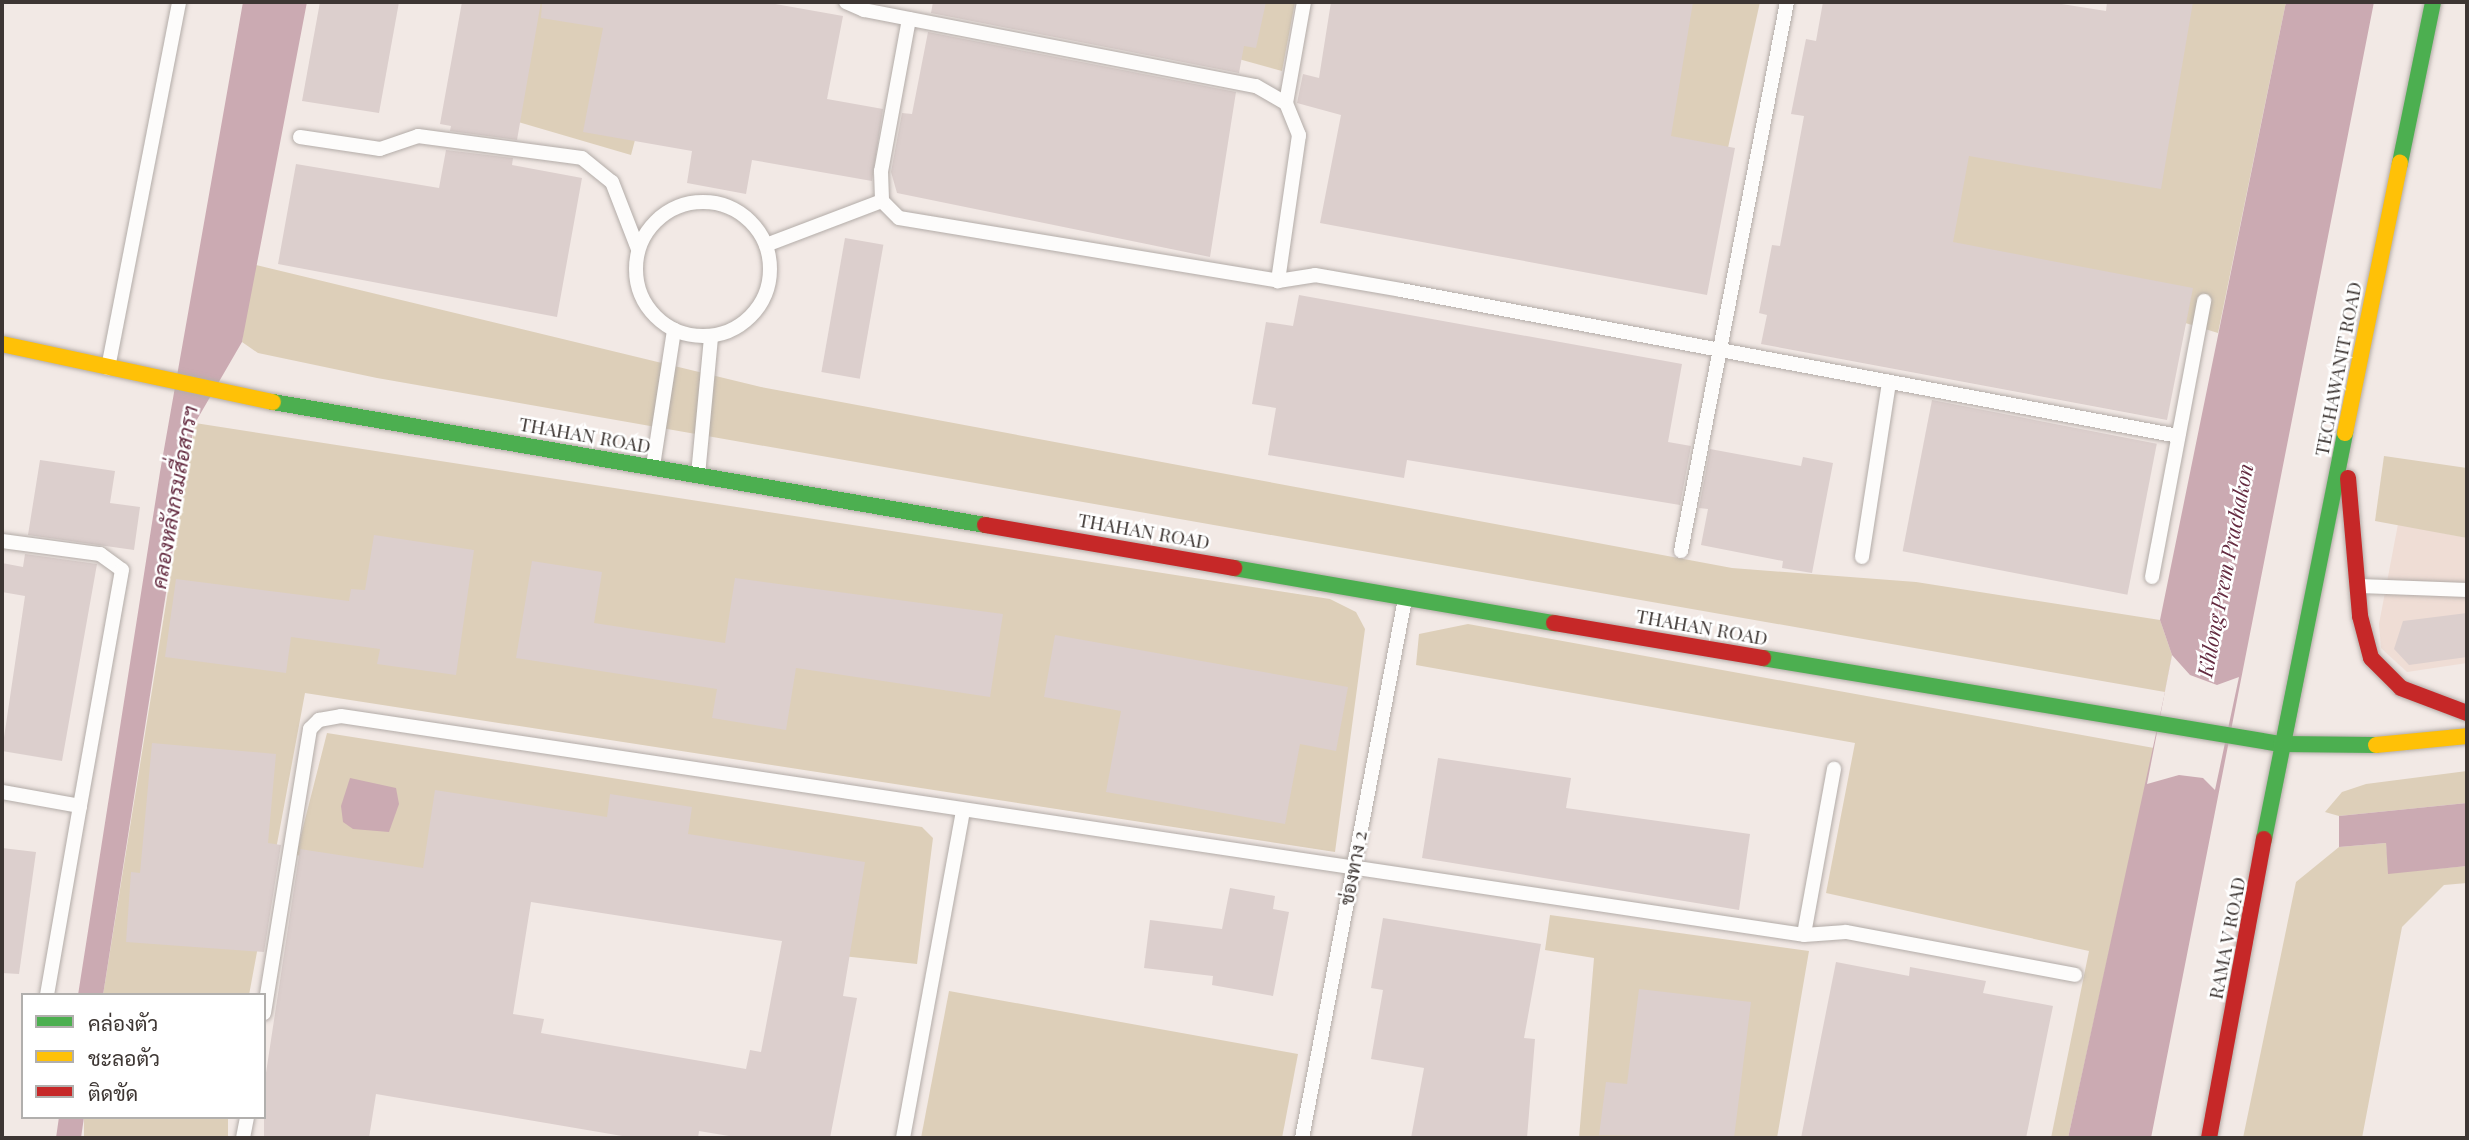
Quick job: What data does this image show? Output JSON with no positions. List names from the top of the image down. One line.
{"streets":{"main road":["TECHAWANIT ROAD","THAHAN ROAD","RAMA V ROAD"],"lane":["ช่องทาง 2"]},"crossings":[["TECHAWANIT ROAD","THAHAN ROAD"],["TECHAWANIT ROAD","RAMA V ROAD"],["THAHAN ROAD","ช่องทาง 2"],["THAHAN ROAD","RAMA V ROAD"]],"water":["คลองหลังกรมสื่อสารฯ","Khlong Prem Prachakon"],"legend":["คล่องตัว","ชะลอตัว","ติดขัด"]}
